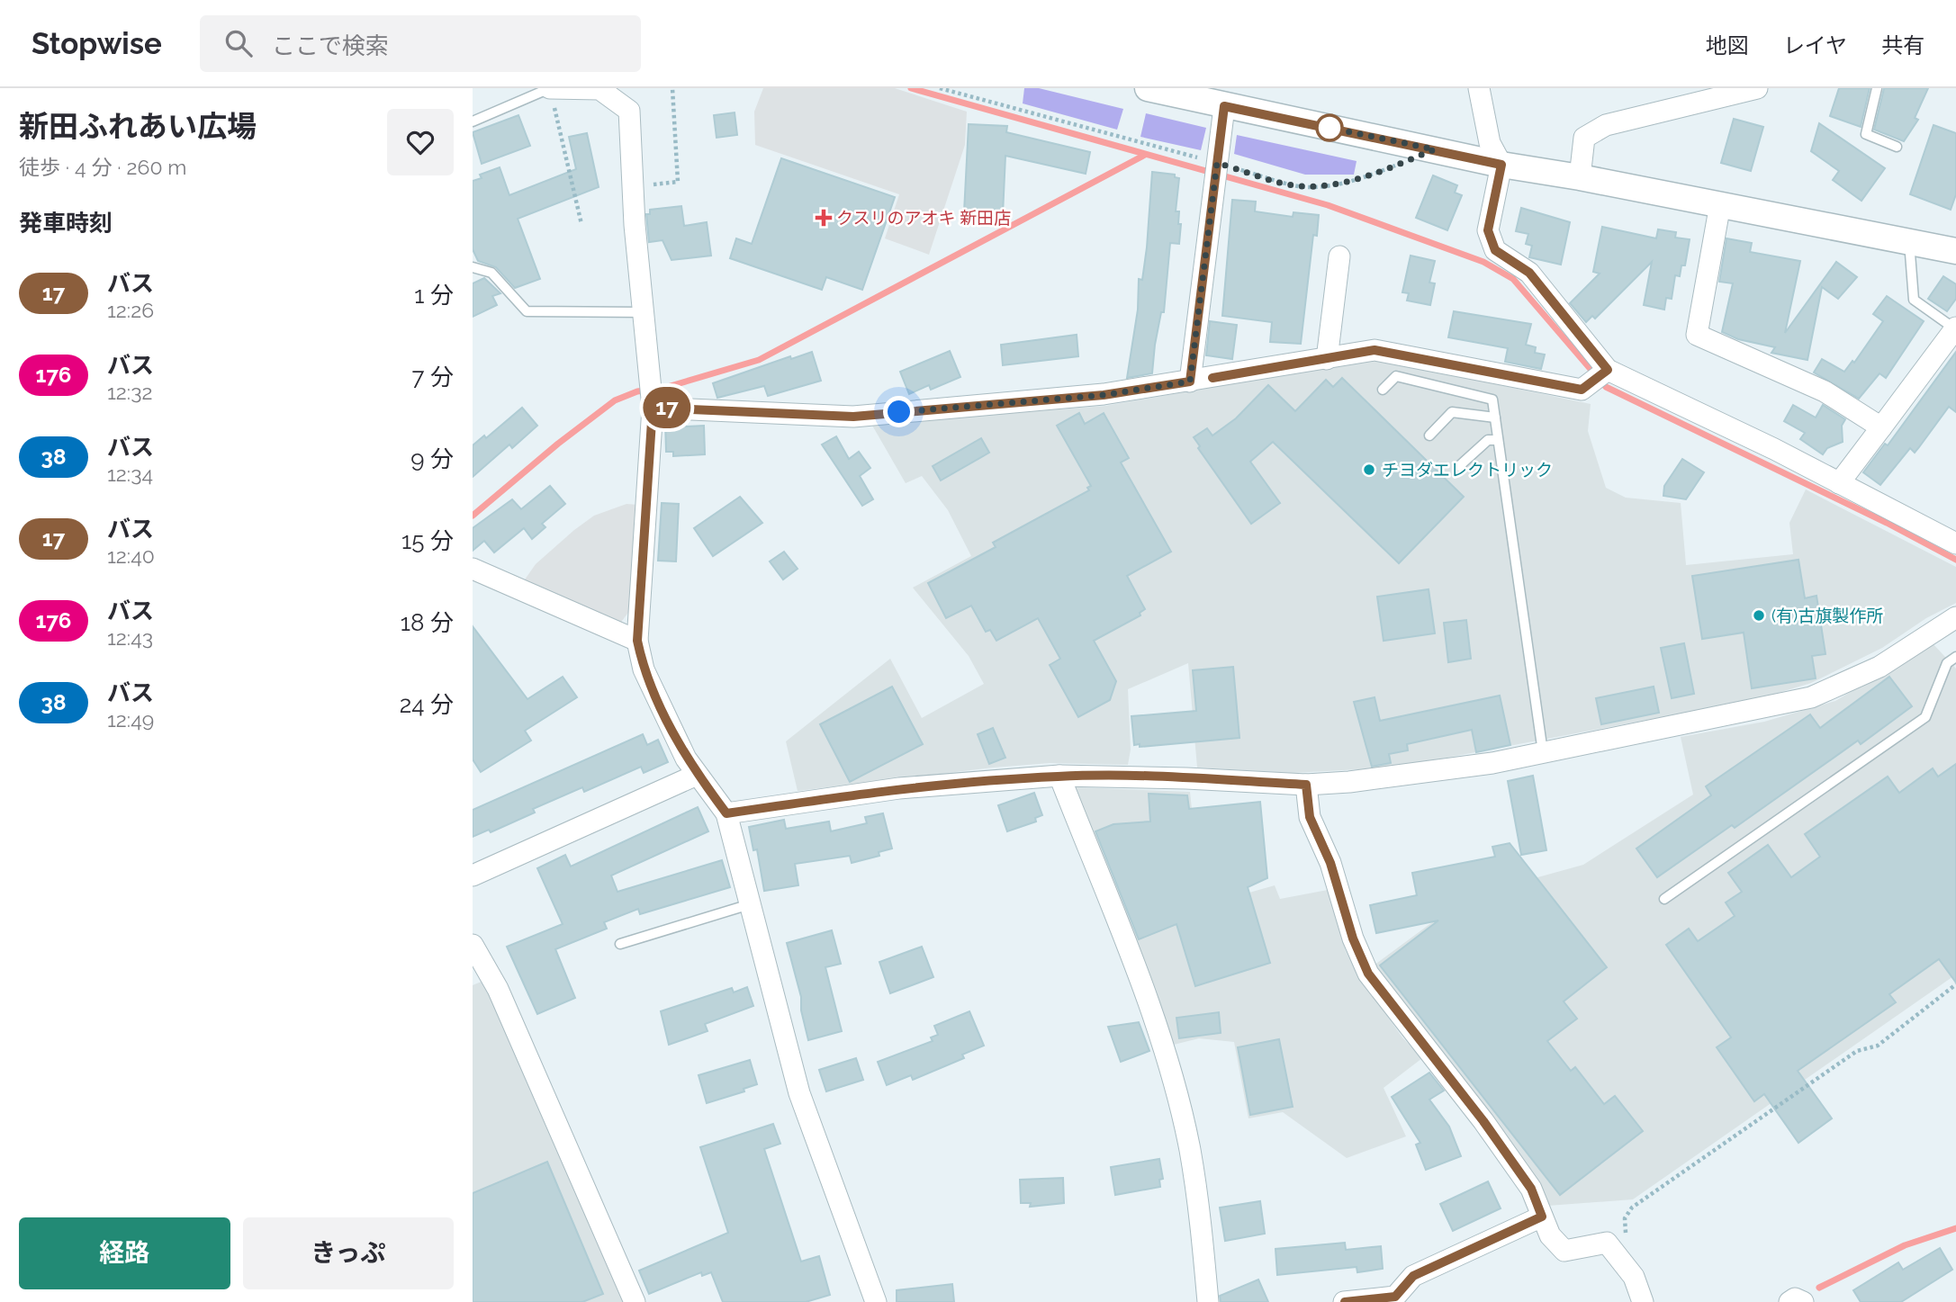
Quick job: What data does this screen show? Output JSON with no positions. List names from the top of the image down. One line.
{"places":{"health":["クスリのアオキ 新田店"],"other":["チヨダエレクトリック","(有)古旗製作所"]},"lines":["bus line 17"],"page":{"header":"Stopwise","search":"ここで検索","nav":["地図","レイヤ","共有"],"heading":[["新田ふれあい広場","徒歩 · 4 分 · 260 m"],"発車時刻"],"on_map":"17","list":[{"mark":"17","name":"バス","note":"12:26","value":"1 分"},{"mark":"176","name":"バス","note":"12:32","value":"7 分"},{"mark":"38","name":"バス","note":"12:34","value":"9 分"},{"mark":"17","name":"バス","note":"12:40","value":"15 分"},{"mark":"176","name":"バス","note":"12:43","value":"18 分"},{"mark":"38","name":"バス","note":"12:49","value":"24 分"}],"buttons":["経路","きっぷ"]}}
